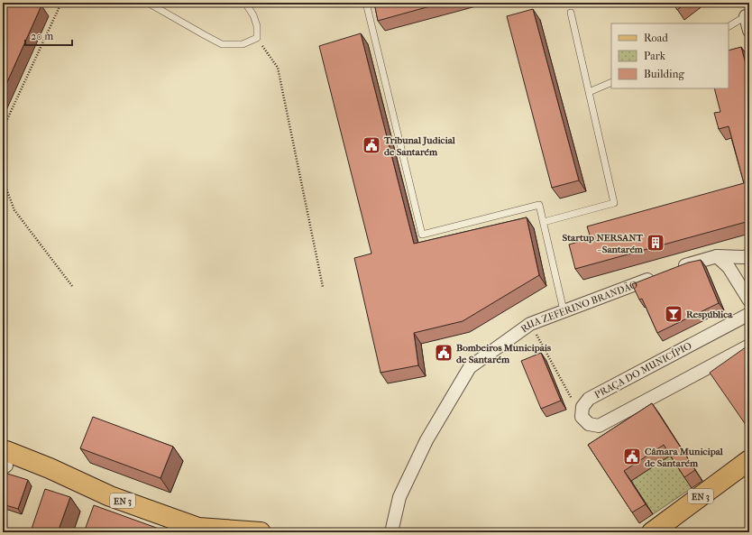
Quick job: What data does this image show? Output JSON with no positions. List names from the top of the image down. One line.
{"streets":{"main road":["EN 3"],"street":["RUA ZEFERINO BRANDÃO","PRAÇA DO MUNICÍPIO"]},"places":{"public building":["Tribunal Judicial de Santarém","Bombeiros Municipais de Santarém","Câmara Municipal de Santarém"],"building":["Startup NERSANT - Santarém"],"bar":["Respública"]},"legend":["Road","Park","Building"],"scale_bar":"20 m"}
